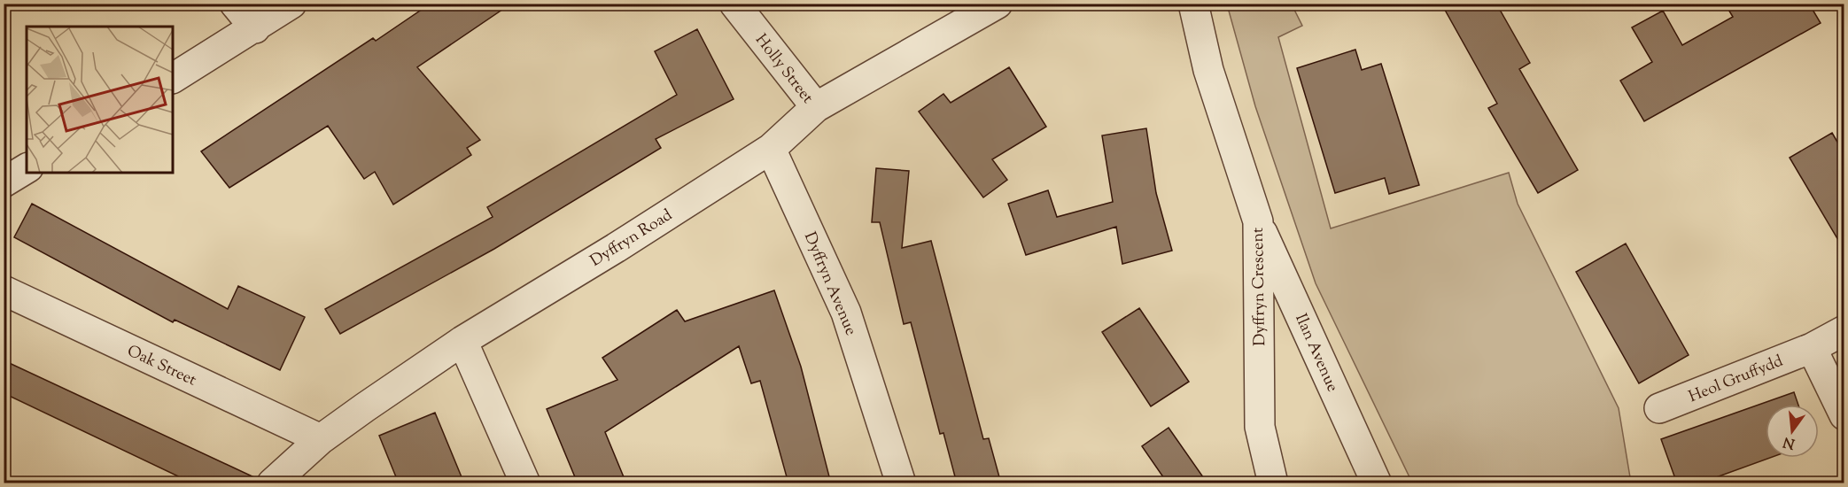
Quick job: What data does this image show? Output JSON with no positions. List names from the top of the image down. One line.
{"streets":{"street":["Holly Street","Dyffryn Road","Dyffryn Avenue","Dyffryn Crescent","Ilan Avenue","Oak Street","Heol Gruffydd"]},"crossings":[["Holly Street","Dyffryn Road"],["Dyffryn Road","Dyffryn Avenue"],["Dyffryn Road","Oak Street"],["Dyffryn Crescent","Ilan Avenue"]],"north":"bottom"}
